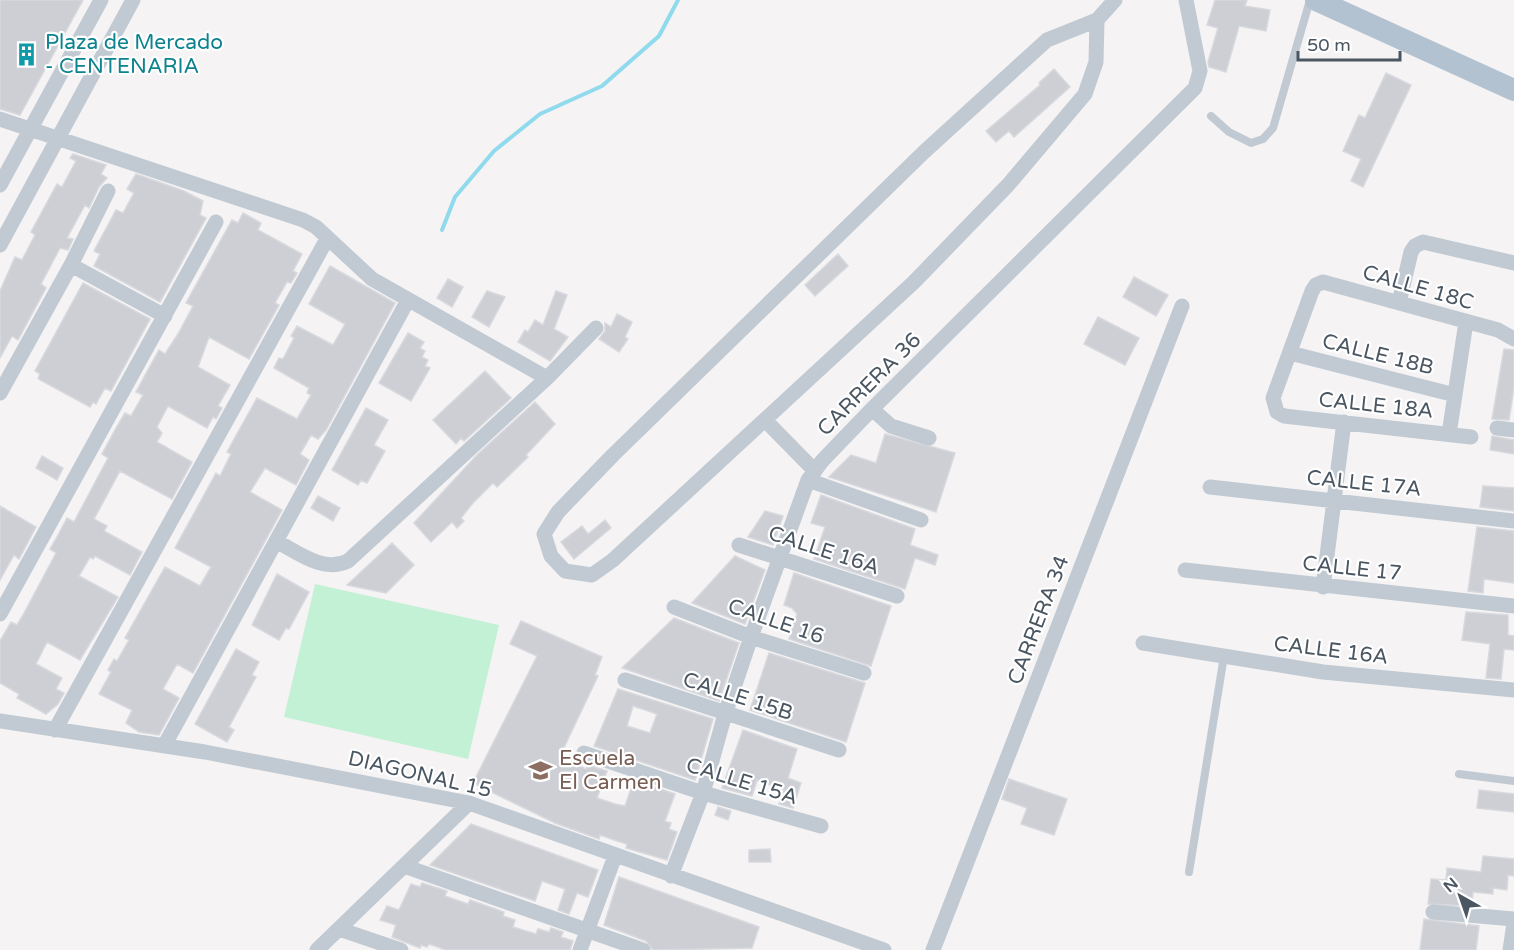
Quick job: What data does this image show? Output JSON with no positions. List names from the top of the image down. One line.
{"streets":{"street":["CALLE 18C","CALLE 18B","CARRERA 36","CALLE 18A","CALLE 17A","CALLE 16A","CALLE 17","CARRERA 34","CALLE 16","CALLE 15B","DIAGONAL 15","CALLE 15A"]},"crossings":[["CALLE 18C","CALLE 18B"],["CALLE 18C","CALLE 18A"],["CALLE 18B","CALLE 18A"],["CARRERA 36","CALLE 16A"],["CARRERA 36","CALLE 16"],["CARRERA 36","CALLE 15B"],["CARRERA 36","DIAGONAL 15"],["CARRERA 36","CALLE 15A"]],"places":{"building":["Plaza de Mercado - CENTENARIA"],"school or university":["Escuela El Carmen"]},"scale_bar":"50 m","north":"top left"}
